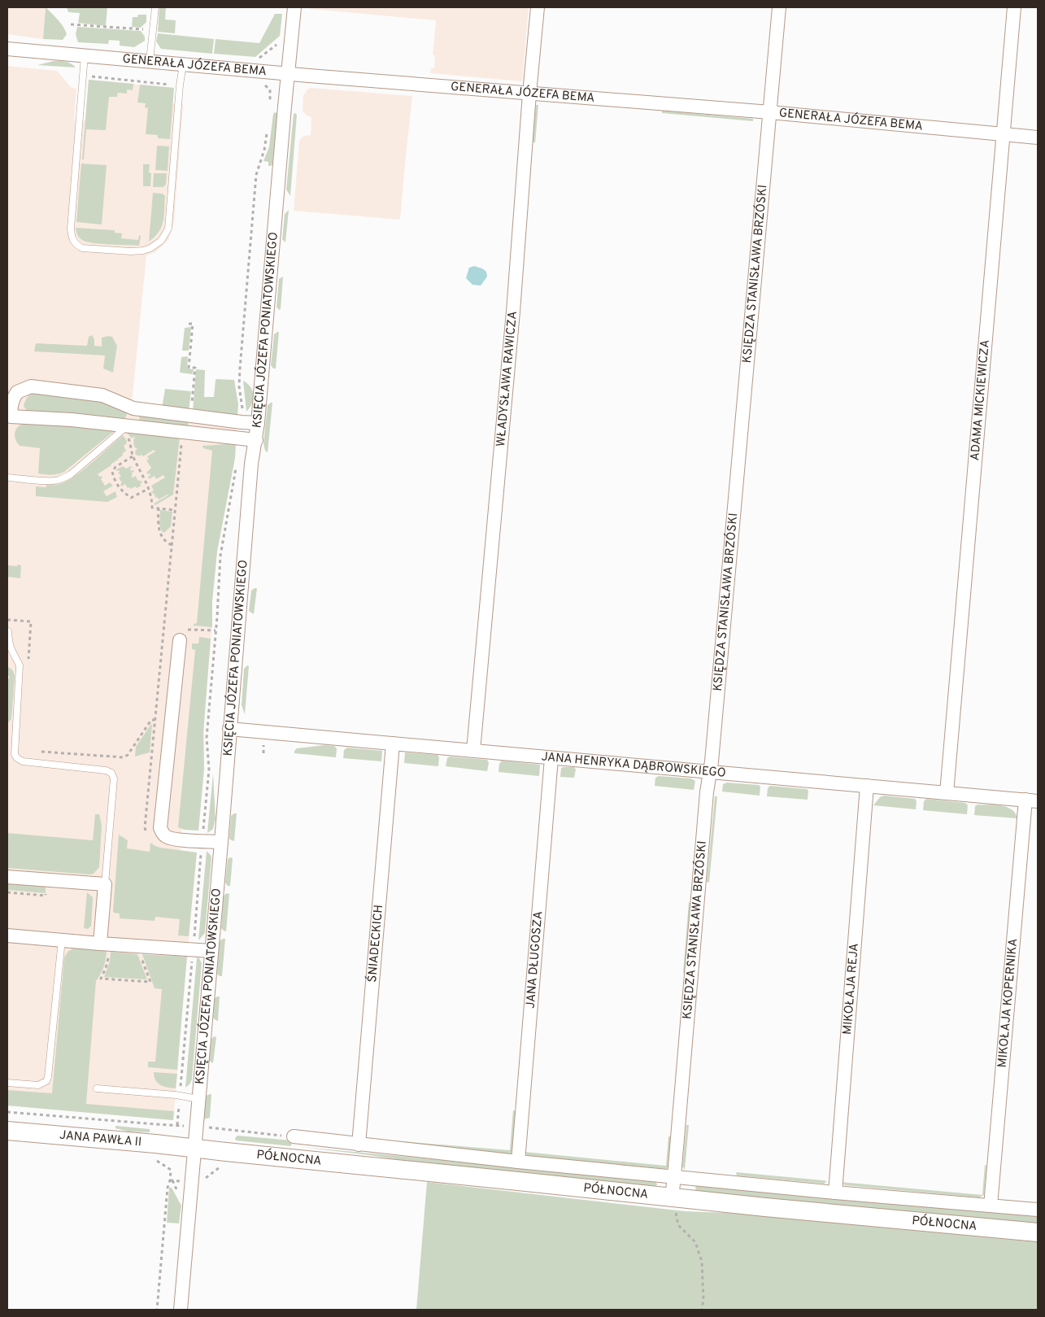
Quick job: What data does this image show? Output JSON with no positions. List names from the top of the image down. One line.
{"streets":{"main road":["JANA PAWŁA II","PÓŁNOCNA"],"street":["GENERAŁA JÓZEFA BEMA","KSIĘDZA STANISŁAWA BRZÓSKI","KSIĘCIA JÓZEFA PONIATOWSKIEGO","WŁADYSŁAWA RAWICZA","ADAMA MICKIEWICZA","JANA HENRYKA DĄBROWSKIEGO","ŚNIADECKICH","JANA DŁUGOSZA","MIKOŁAJA REJA","MIKOŁAJA KOPERNIKA"]},"crossings":[["GENERAŁA JÓZEFA BEMA","KSIĘDZA STANISŁAWA BRZÓSKI"],["GENERAŁA JÓZEFA BEMA","KSIĘCIA JÓZEFA PONIATOWSKIEGO"],["GENERAŁA JÓZEFA BEMA","WŁADYSŁAWA RAWICZA"],["GENERAŁA JÓZEFA BEMA","ADAMA MICKIEWICZA"],["KSIĘDZA STANISŁAWA BRZÓSKI","JANA HENRYKA DĄBROWSKIEGO"],["KSIĘDZA STANISŁAWA BRZÓSKI","PÓŁNOCNA"],["KSIĘCIA JÓZEFA PONIATOWSKIEGO","JANA HENRYKA DĄBROWSKIEGO"],["KSIĘCIA JÓZEFA PONIATOWSKIEGO","JANA PAWŁA II"],["KSIĘCIA JÓZEFA PONIATOWSKIEGO","PÓŁNOCNA"],["WŁADYSŁAWA RAWICZA","JANA HENRYKA DĄBROWSKIEGO"],["ADAMA MICKIEWICZA","JANA HENRYKA DĄBROWSKIEGO"],["JANA HENRYKA DĄBROWSKIEGO","ŚNIADECKICH"],["JANA HENRYKA DĄBROWSKIEGO","JANA DŁUGOSZA"],["JANA HENRYKA DĄBROWSKIEGO","MIKOŁAJA REJA"],["JANA HENRYKA DĄBROWSKIEGO","MIKOŁAJA KOPERNIKA"],["ŚNIADECKICH","PÓŁNOCNA"],["JANA DŁUGOSZA","PÓŁNOCNA"],["MIKOŁAJA REJA","PÓŁNOCNA"],["MIKOŁAJA KOPERNIKA","PÓŁNOCNA"],["JANA PAWŁA II","PÓŁNOCNA"]]}
